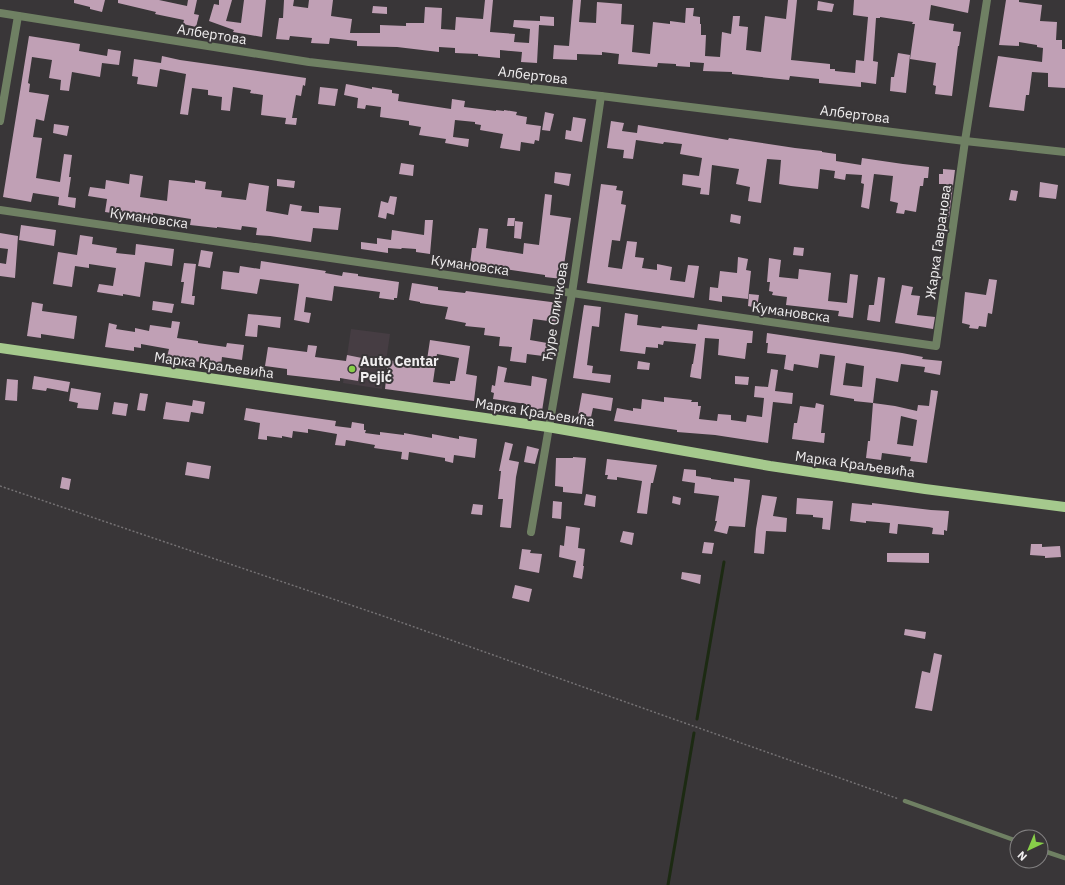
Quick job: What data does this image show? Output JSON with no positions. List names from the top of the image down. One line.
{"streets":{"main road":["Марка Краљевића"],"street":["Албертова","Кумановска","Жарка Гавранова","Ђуре Оличкова"]},"crossings":[["Албертова","Жарка Гавранова"],["Албертова","Ђуре Оличкова"],["Кумановска","Жарка Гавранова"],["Кумановска","Ђуре Оличкова"],["Ђуре Оличкова","Марка Краљевића"]],"places":["Auto Centar Pejić"],"north":"bottom left"}
